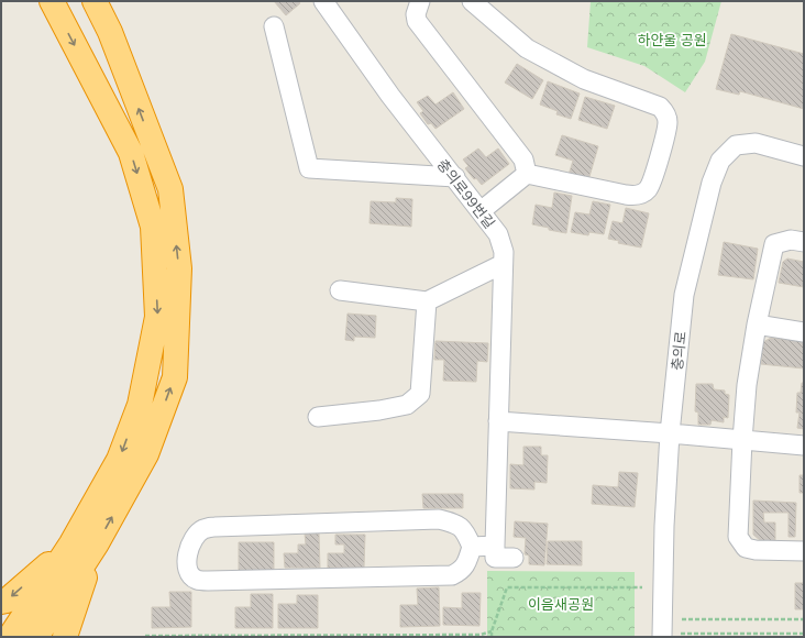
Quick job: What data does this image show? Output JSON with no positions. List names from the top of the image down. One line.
{"streets":{"street":["충의로99번길","충의로"]},"parks":["하얀울 공원","이음새공원"]}
